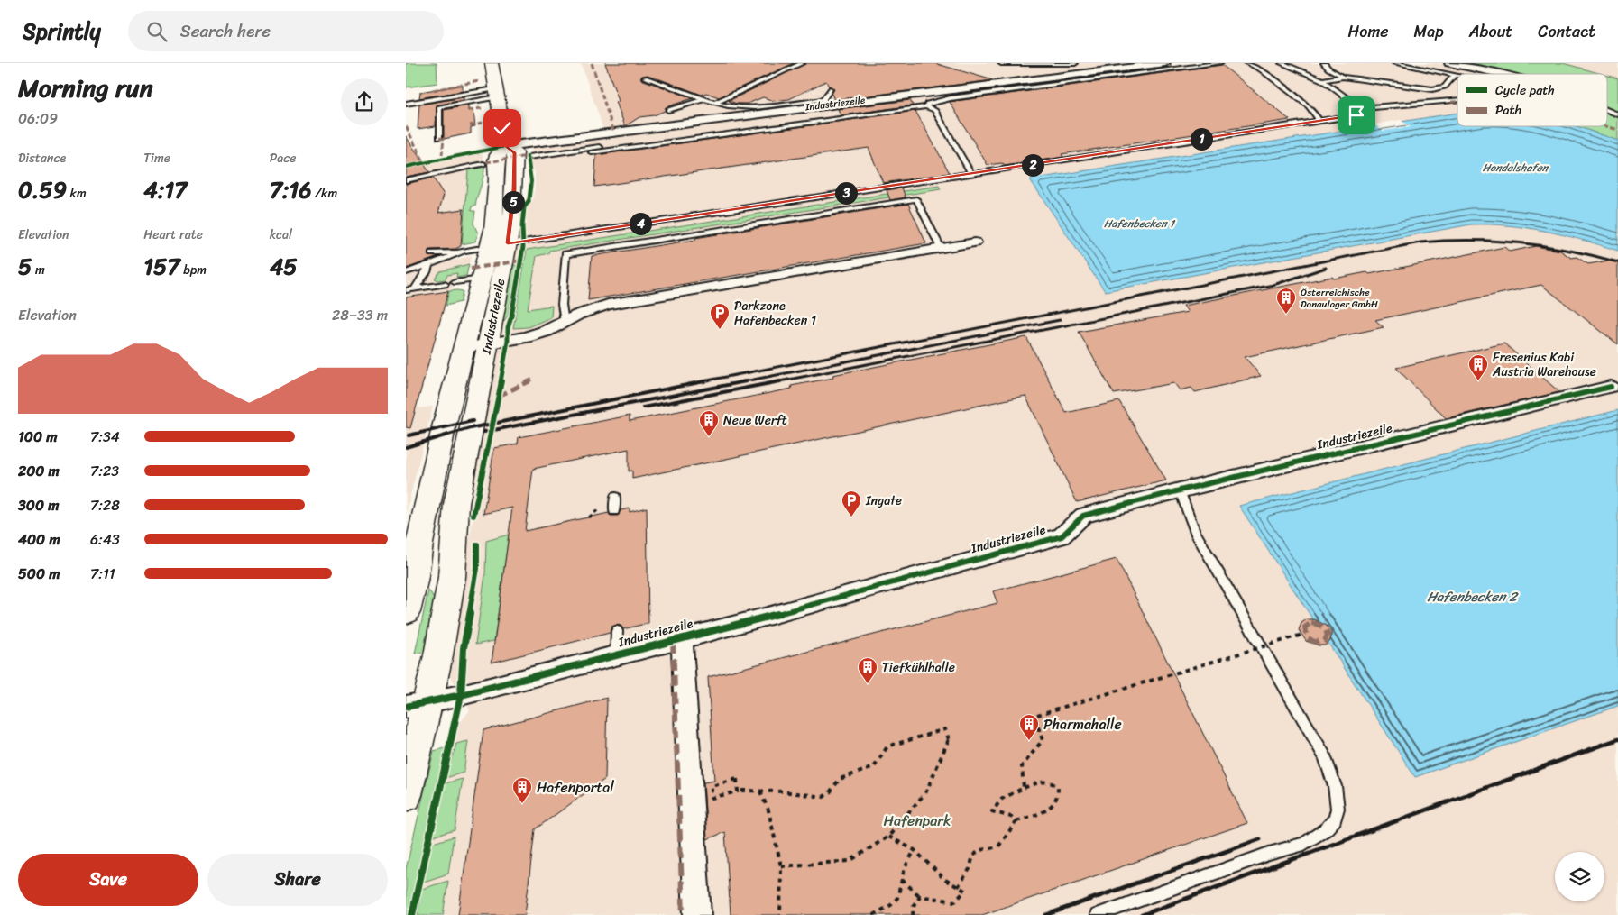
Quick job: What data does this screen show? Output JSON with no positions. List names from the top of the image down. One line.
{"streets":{"main road":["Industriezeile"]},"water":["Handelshafen","Hafenbecken 1","Hafenbecken 2"],"parks":["Hafenpark"],"places":{"building":["Österreichische Donaulager GmbH","Fresenius Kabi Austria Warehouse","Neue Werft","Tiefkühlhalle","Pharmahalle","Hafenportal"],"parking":["Parkzone Hafenbecken 1","Ingate"]},"legend":["Cycle path","Path"],"page":{"header":"Sprintly","search":"Search here","nav":["Home","Map","About","Contact"],"heading":["Morning run","06:09"],"pins":["1","2","3","5","4"],"stats":[["Distance","0.59 km"],["Time","4:17"],["Pace","7:16 /km"],["Elevation","5 m"],["Heart rate","157 bpm"],["kcal","45"]],"chart":["Elevation","28–33 m"],"list":[{"name":"100 m","note":"7:34"},{"name":"200 m","note":"7:23"},{"name":"300 m","note":"7:28"},{"name":"400 m","note":"6:43"},{"name":"500 m","note":"7:11"}],"buttons":["Save","Share"]}}
